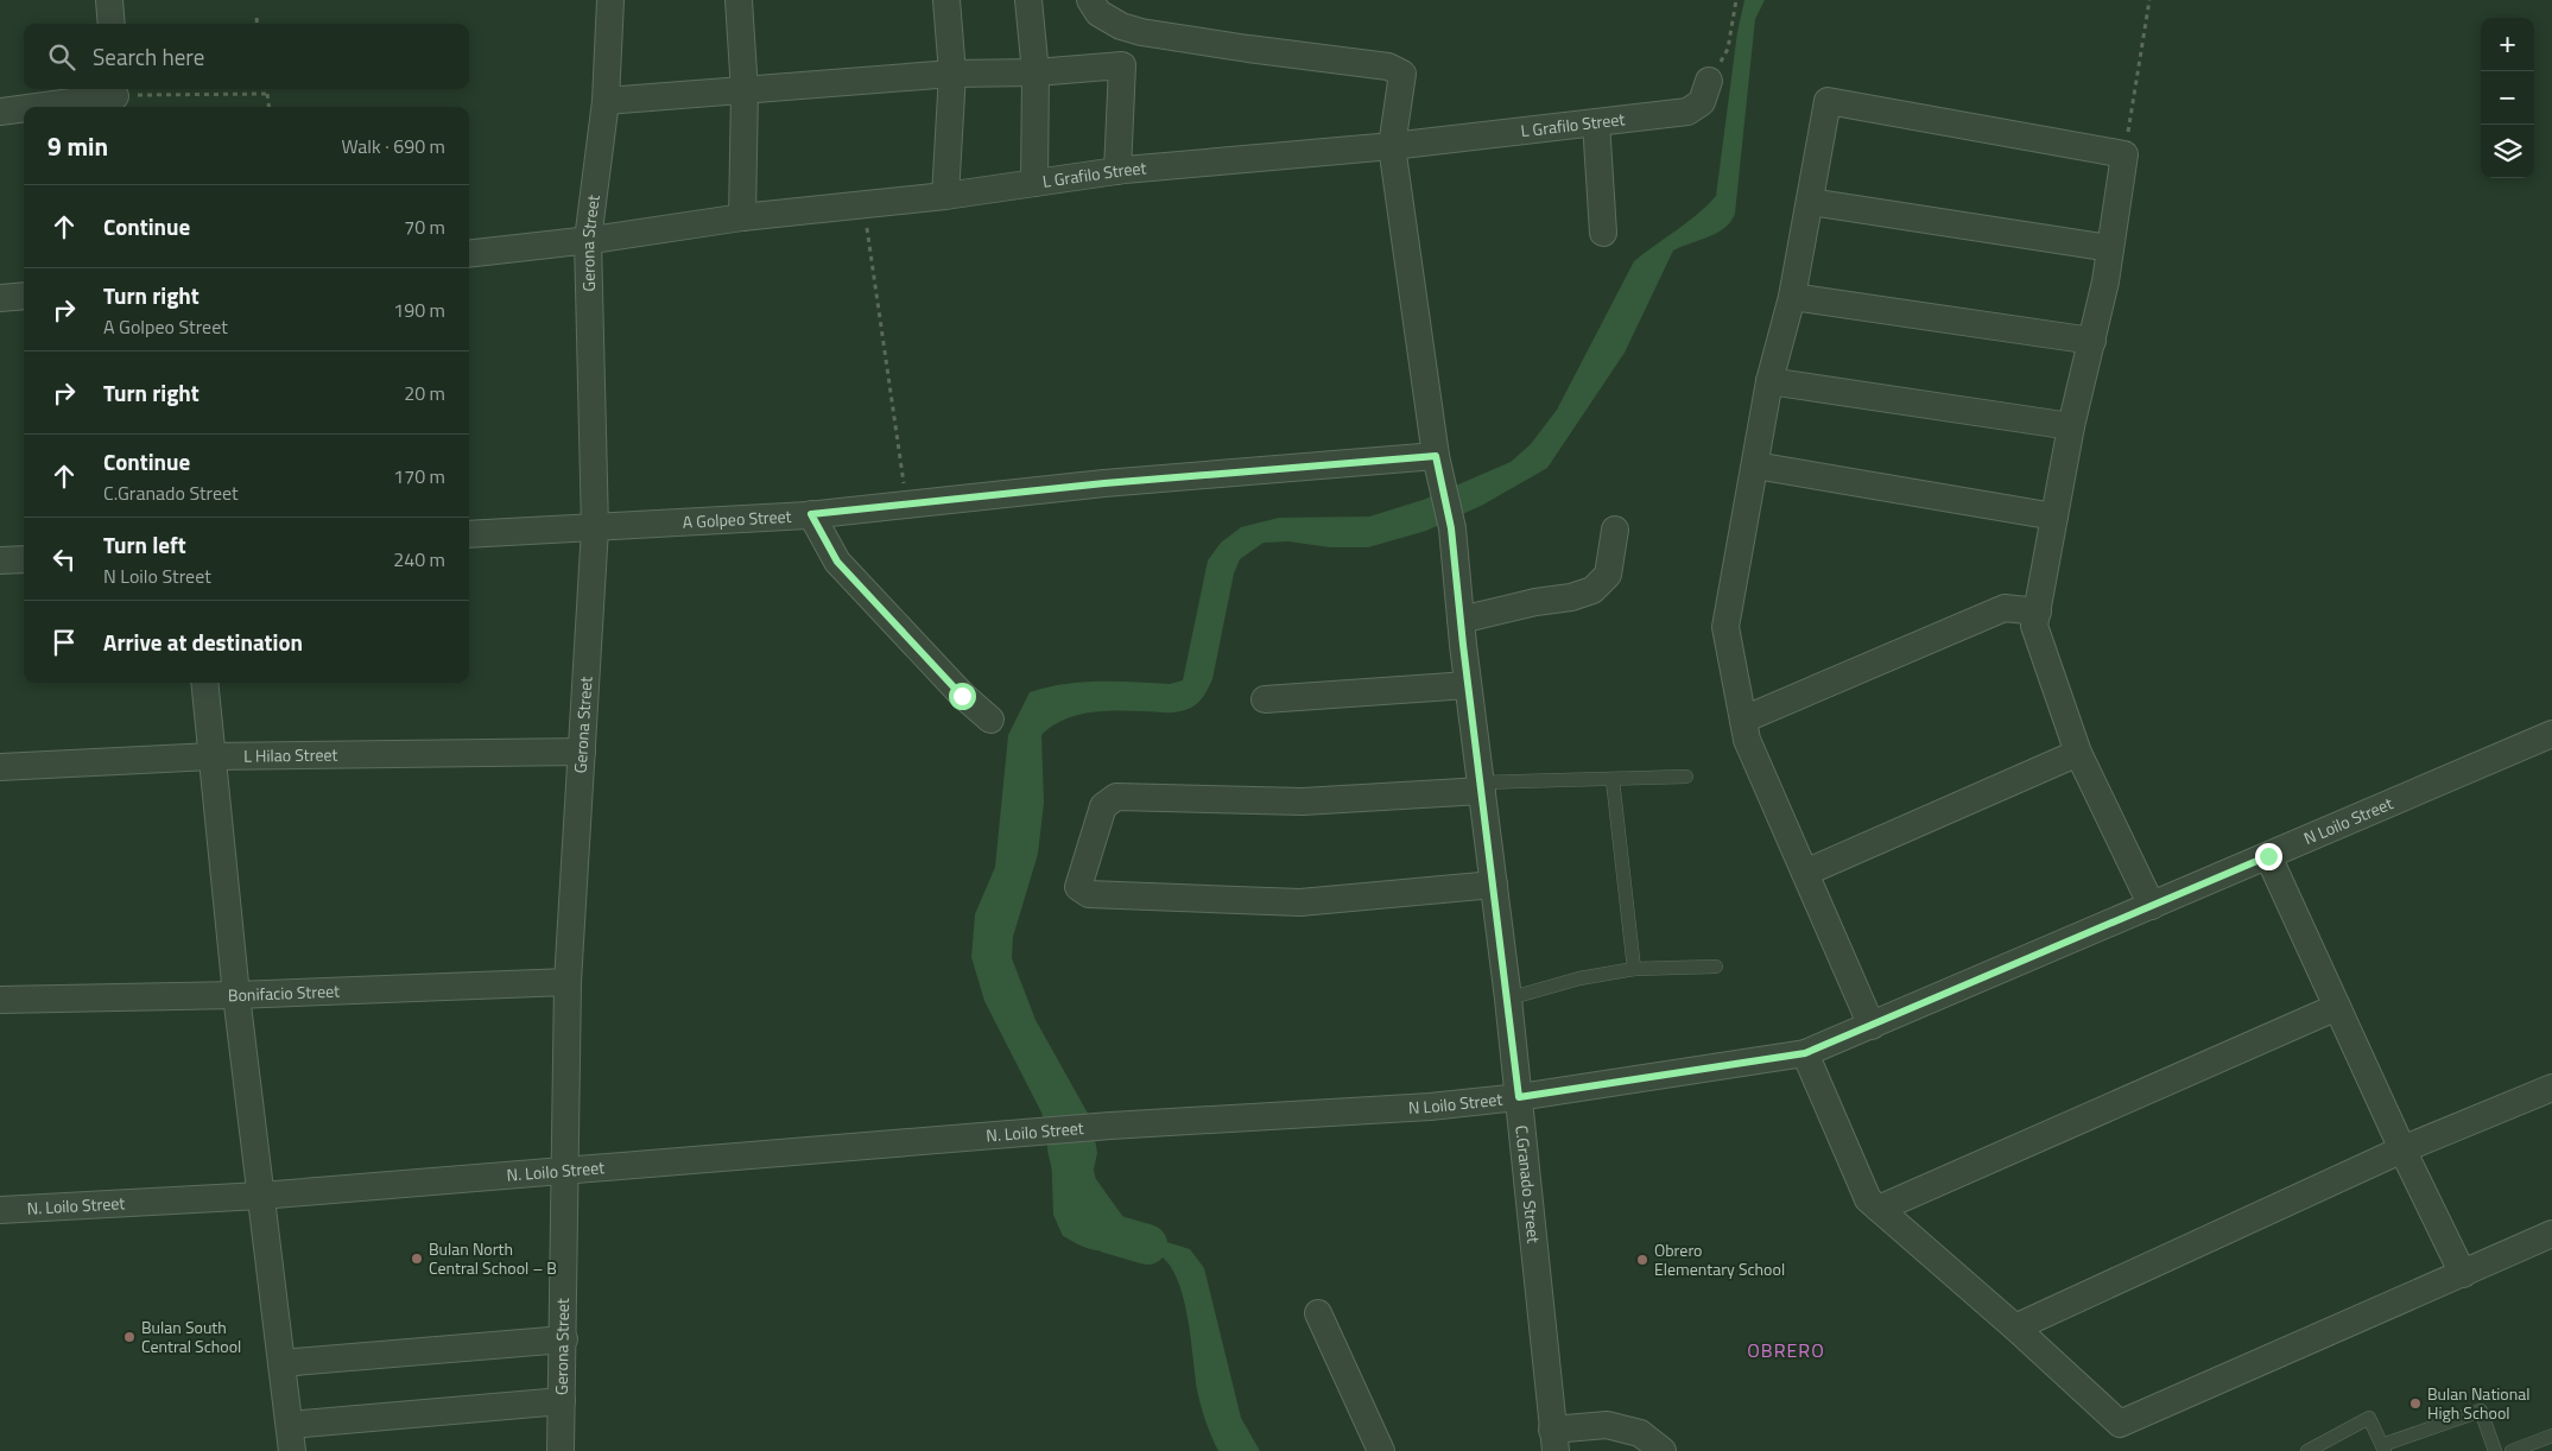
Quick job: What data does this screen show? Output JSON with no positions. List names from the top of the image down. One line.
{"streets":{"street":["L Grafilo Street","Gerona Street","A Golpeo Street","L Hilao Street","N Loilo Street","Bonifacio Street","N. Loilo Street","C.Granado Street"]},"crossings":[["L Grafilo Street","Gerona Street"],["L Grafilo Street","C.Granado Street"],["Gerona Street","A Golpeo Street"],["Gerona Street","L Hilao Street"],["Gerona Street","Bonifacio Street"],["Gerona Street","N. Loilo Street"],["A Golpeo Street","C.Granado Street"],["N Loilo Street","N. Loilo Street"],["N Loilo Street","C.Granado Street"]],"districts":["OBRERO"],"places":["Bulan North Central School – B","Obrero Elementary School","Bulan South Central School","Bulan National High School"],"page":{"map_buttons":["+","−"],"search":"Search here","heading":["9 min","Walk · 690 m"],"list":[["Continue","70 m"],["Turn right","A Golpeo Street","190 m"],["Turn right","20 m"],["Continue","C.Granado Street","170 m"],["Turn left","N Loilo Street","240 m"],"Arrive at destination"]}}
